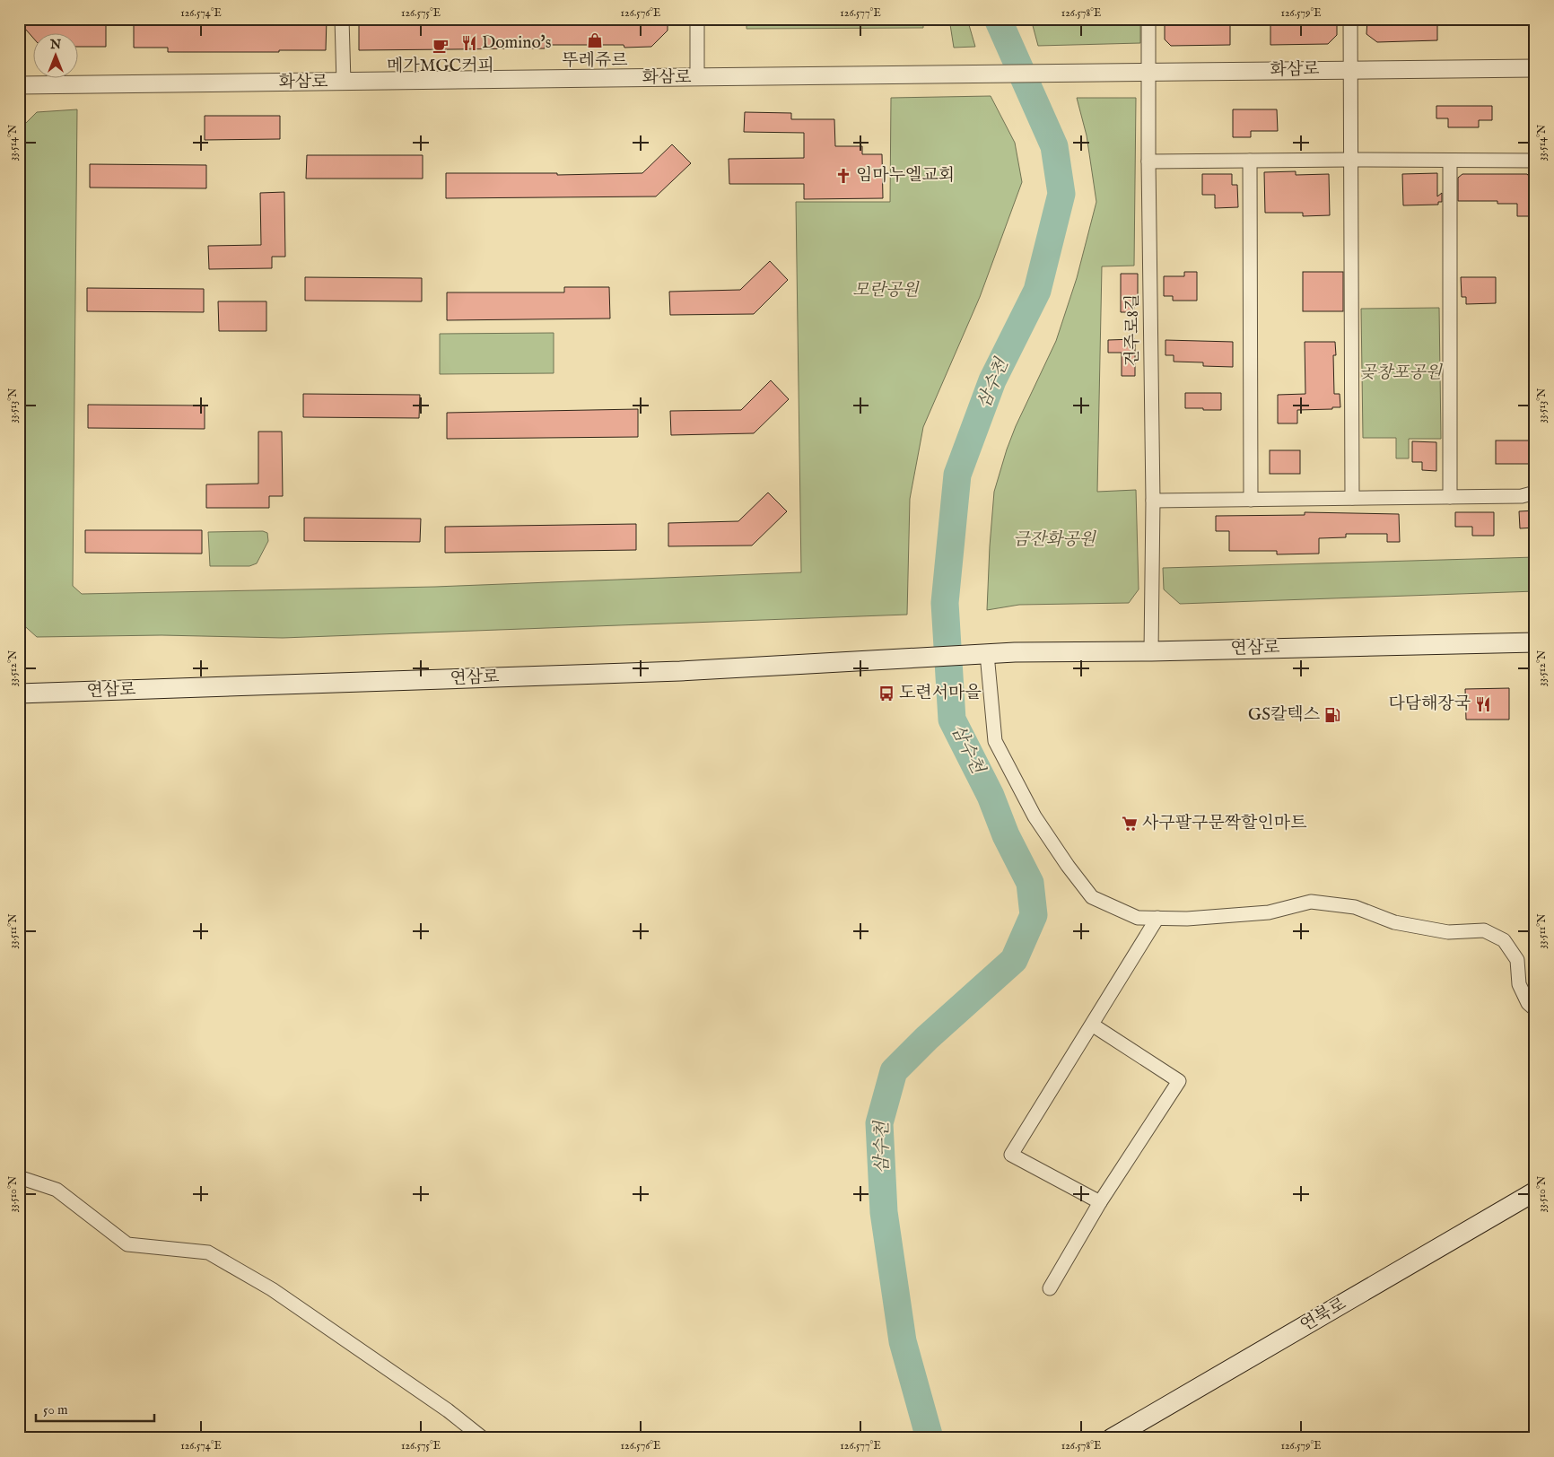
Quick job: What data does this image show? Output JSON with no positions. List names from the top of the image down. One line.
{"streets":{"main road":["연삼로","연북로"],"street":["화삼로","건주로8길"]},"crossings":[["화삼로","건주로8길"],["건주로8길","연삼로"]],"water":["삼수천"],"parks":["모란공원","곶창포공원","금잔화공원"],"places":{"shop":["뚜레쥬르"],"restaurant":["Domino's","다담해장국"],"cafe":["메가MGC커피"],"church":["임마누엘교회"],"bus stop":["도련서마을"],"fuel station":["GS칼텍스"],"supermarket":["사구팔구문짝할인마트"]},"scale_bar":"50 m","north":"top","coordinates":["126.574°E","126.575°E","126.576°E","126.577°E","126.578°E","126.579°E","33.514°N","33.513°N","33.512°N","33.511°N","33.510°N"]}
